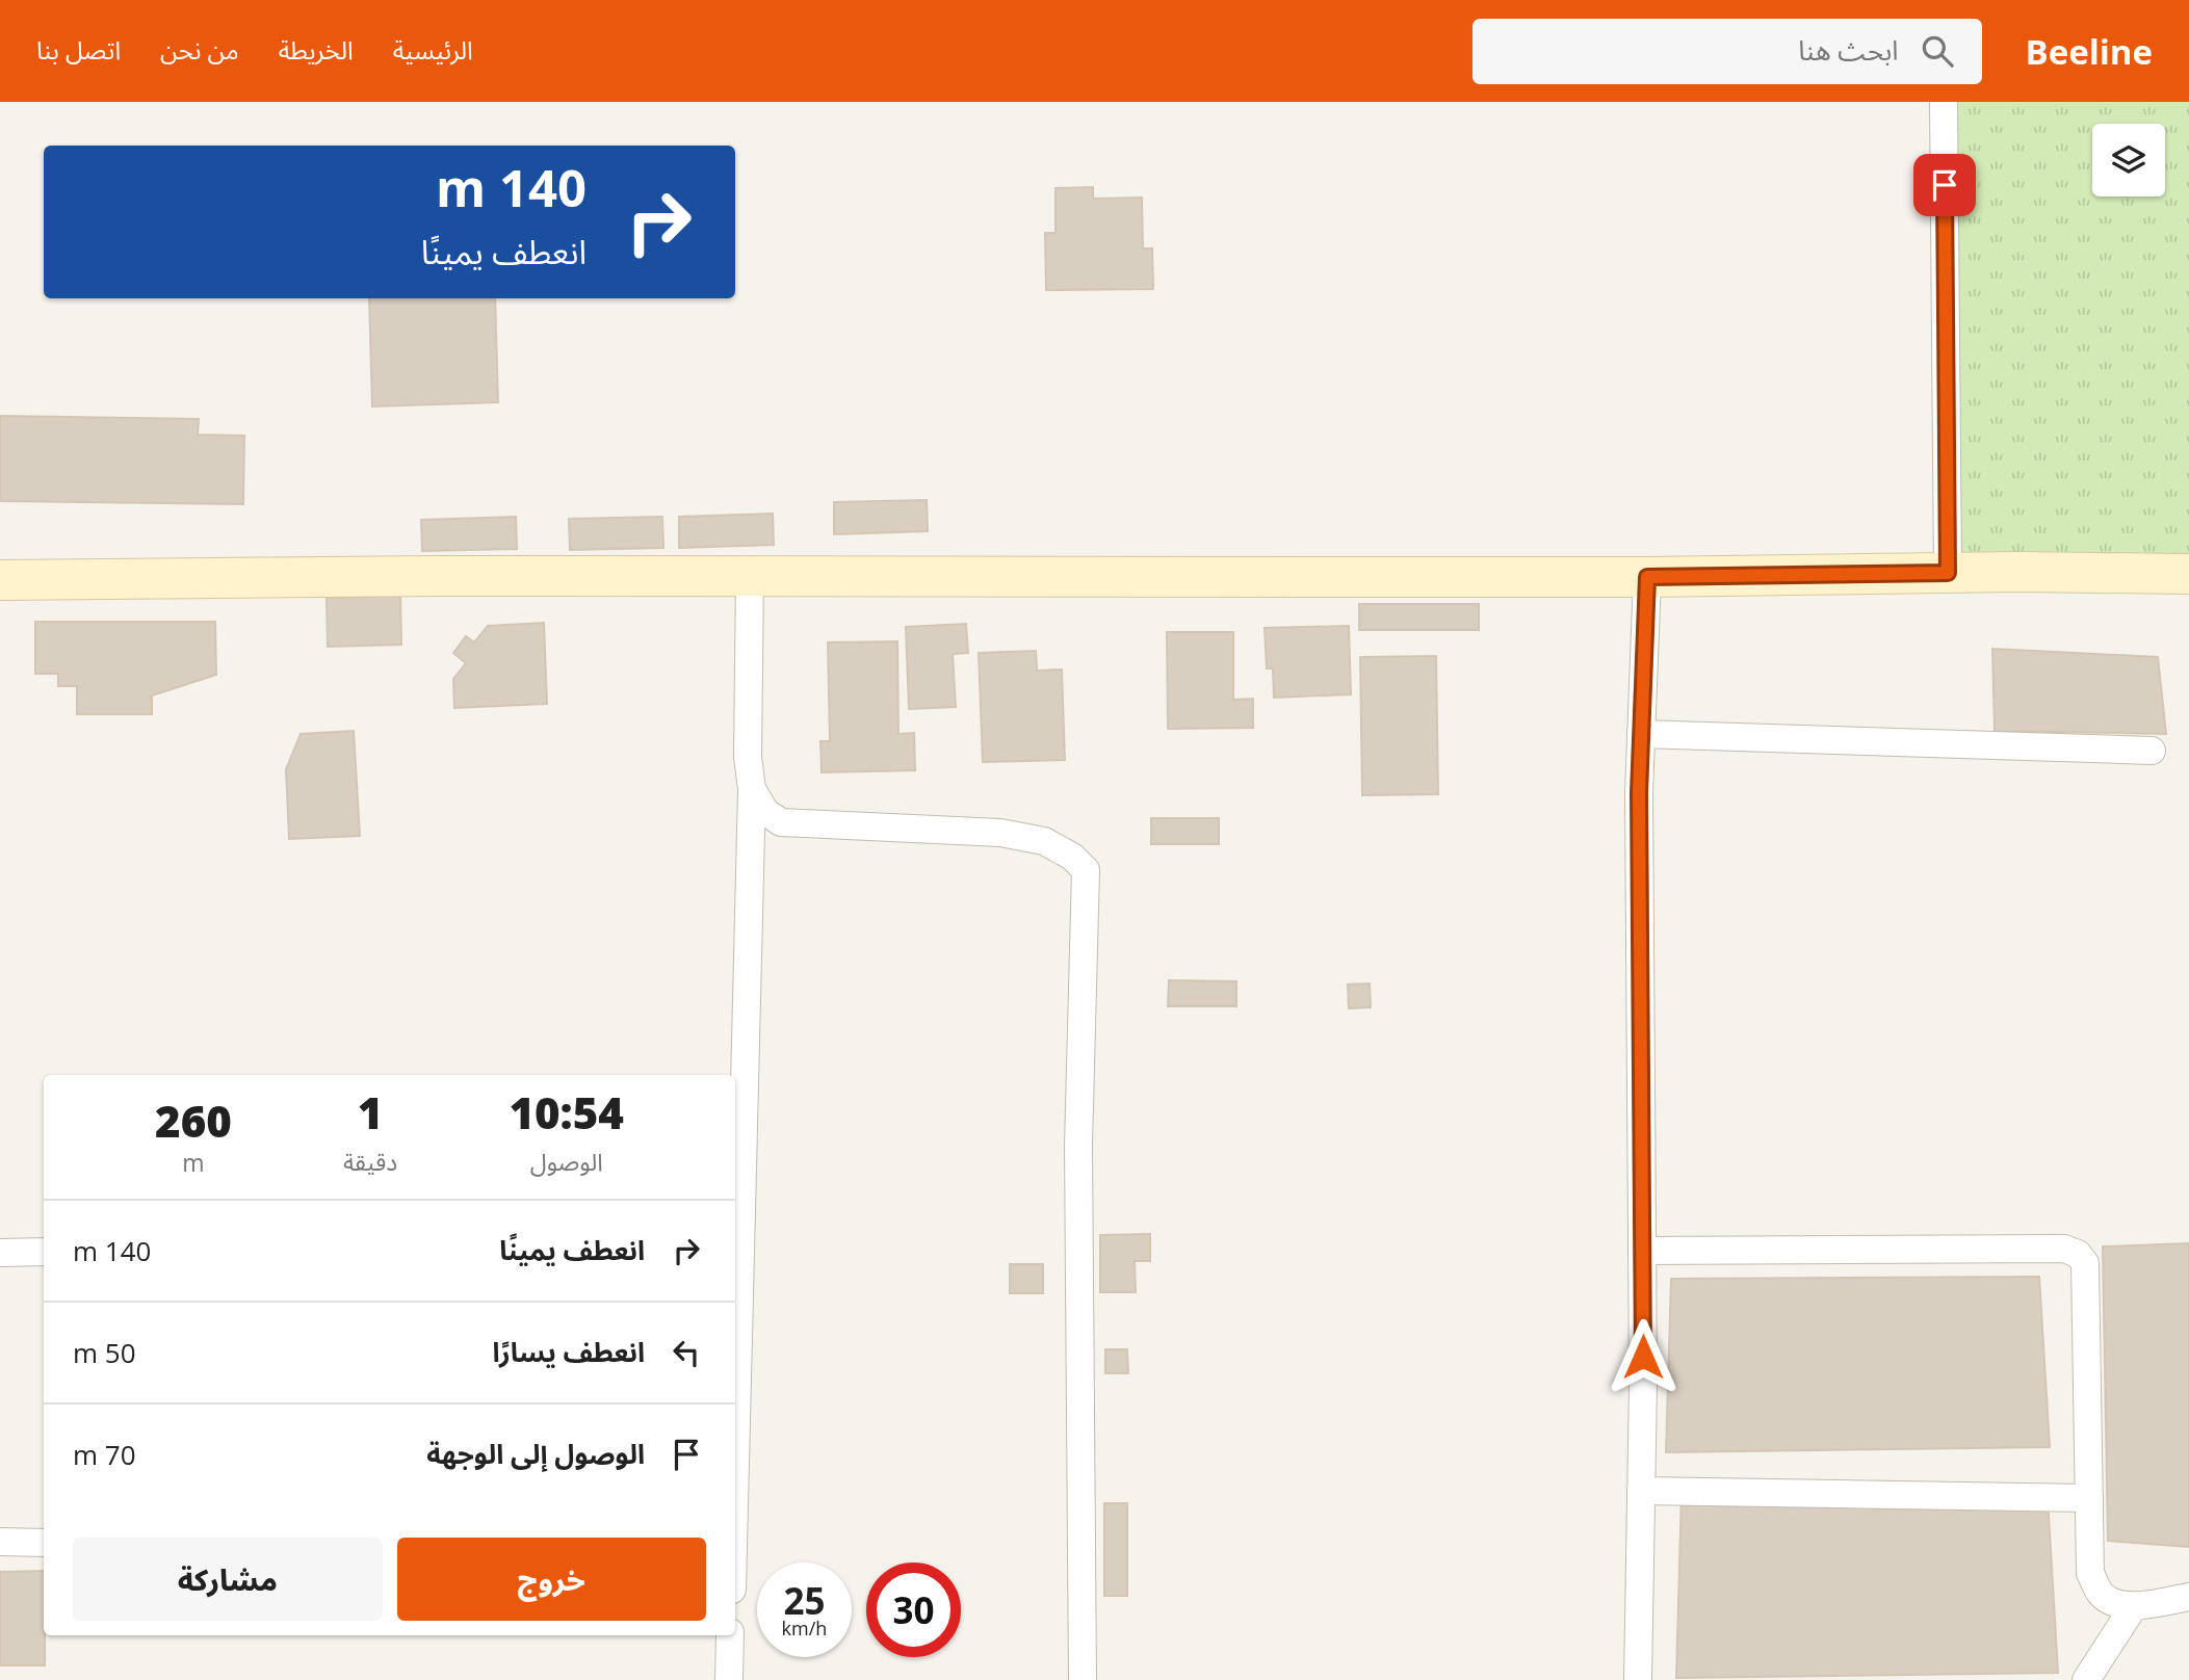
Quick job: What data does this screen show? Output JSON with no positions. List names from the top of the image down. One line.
{"page":{"header":"Beeline","search":"ابحث هنا","nav":["الرئيسية","الخريطة","من نحن","اتصل بنا"],"turn":["140 m","انعطف يمينًا"],"eta":["10:54","الوصول","1","دقيقة","260","m"],"list":[{"name":"انعطف يمينًا","value":"140 m"},{"name":"انعطف يسارًا","value":"50 m"},{"name":"الوصول إلى الوجهة","value":"70 m"}],"buttons":["خروج","مشاركة"],"speed":"25 km/h","limit":"30"}}
